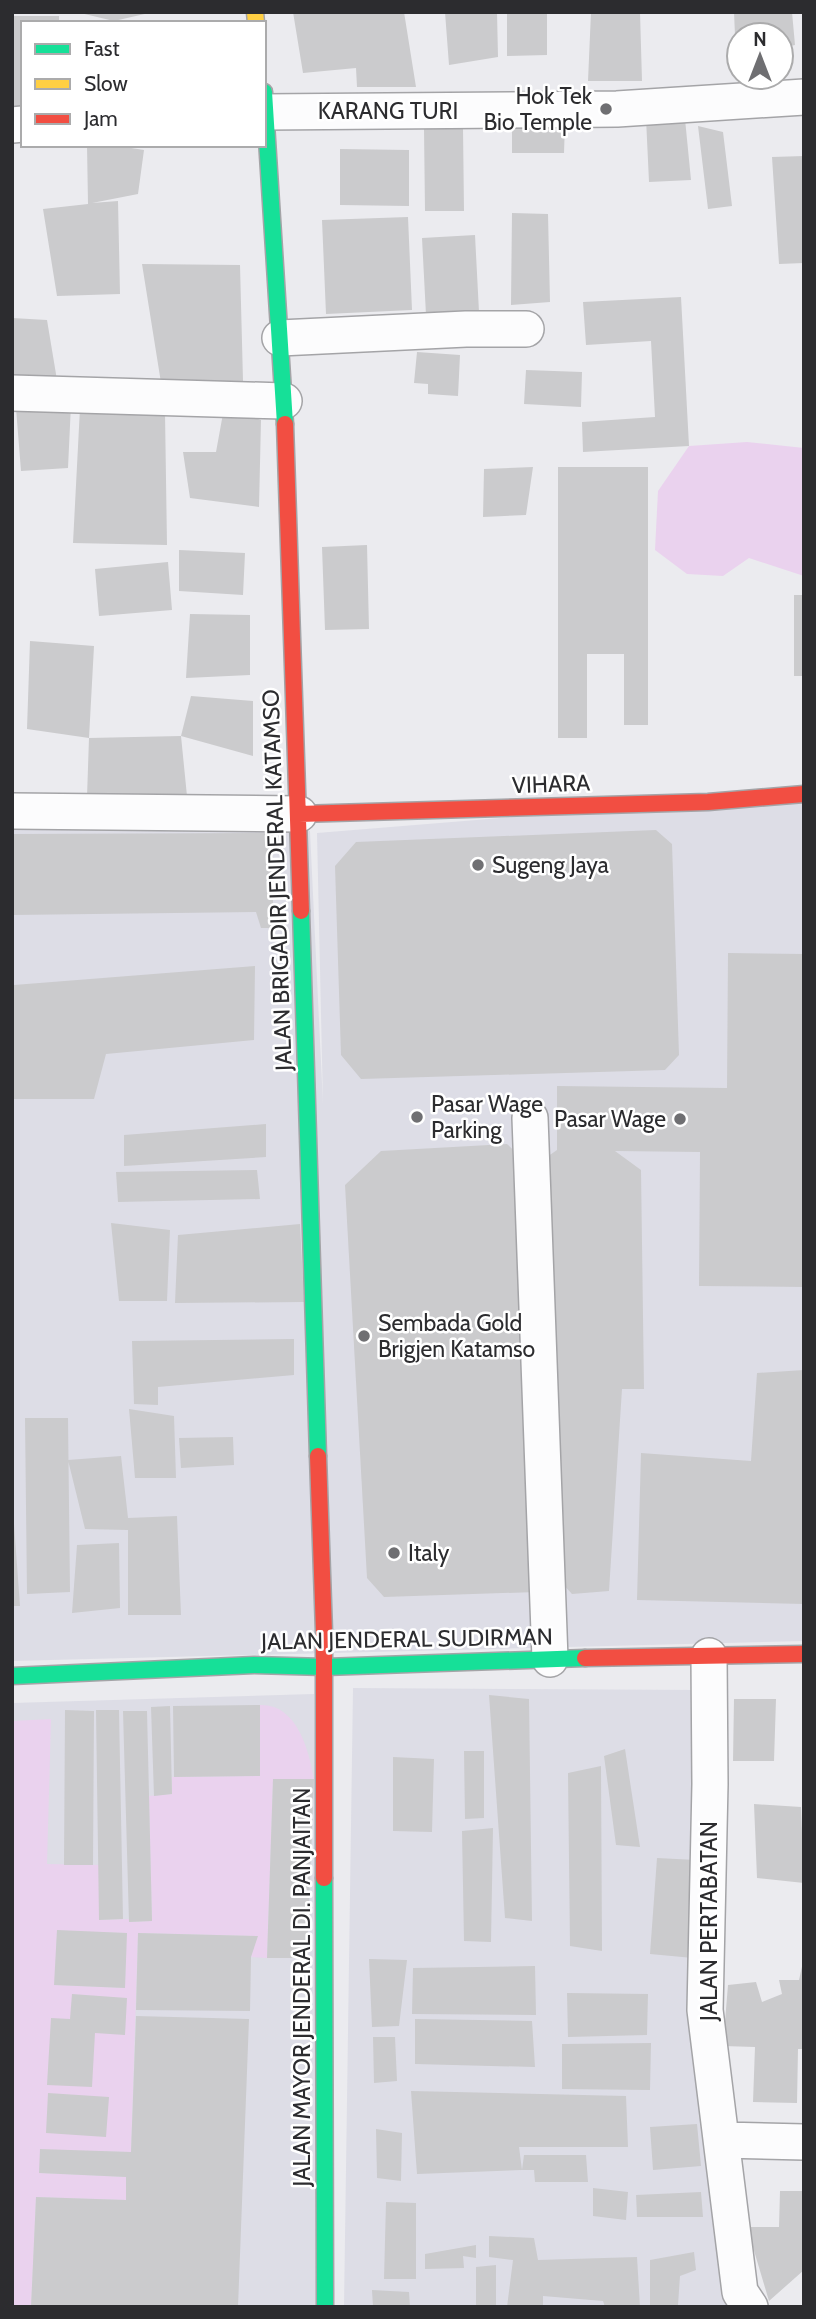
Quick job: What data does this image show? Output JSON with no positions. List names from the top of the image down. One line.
{"streets":{"street":["KARANG TURI","VIHARA","JALAN BRIGADIR JENDERAL KATAMSO","JALAN JENDERAL SUDIRMAN","JALAN PERTABATAN","JALAN MAYOR JENDERAL DI. PANJAITAN"]},"crossings":[["VIHARA","JALAN BRIGADIR JENDERAL KATAMSO"],["JALAN BRIGADIR JENDERAL KATAMSO","JALAN JENDERAL SUDIRMAN"],["JALAN BRIGADIR JENDERAL KATAMSO","JALAN MAYOR JENDERAL DI. PANJAITAN"],["JALAN JENDERAL SUDIRMAN","JALAN PERTABATAN"],["JALAN JENDERAL SUDIRMAN","JALAN MAYOR JENDERAL DI. PANJAITAN"]],"places":["Hok Tek Bio Temple","Sugeng Jaya","Pasar Wage Parking","Pasar Wage","Sembada Gold Brigjen Katamso","Italy"],"legend":["Fast","Slow","Jam"],"north":"top"}
